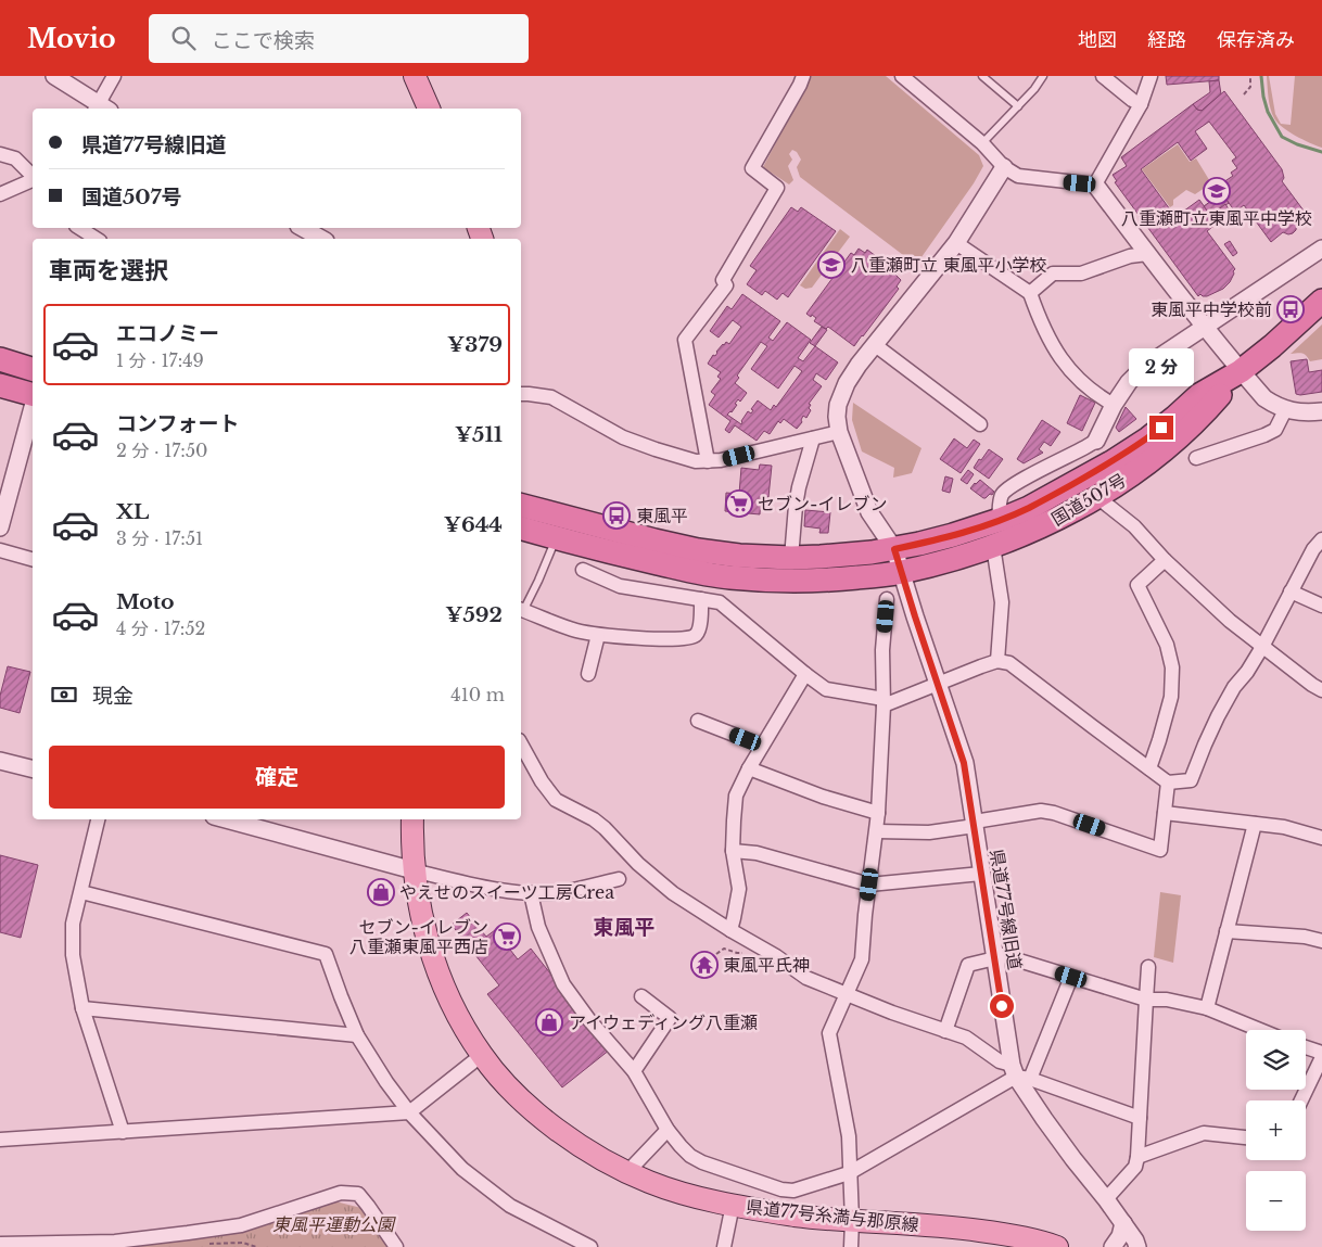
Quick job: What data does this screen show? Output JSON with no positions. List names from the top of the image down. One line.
{"streets":{"highway":["国道507号"],"main road":["県道77号糸満与那原線"],"street":["県道77号線旧道"]},"crossings":[["国道507号","県道77号線旧道"]],"districts":["東風平"],"parks":["東風平運動公園"],"places":{"school or university":["八重瀬町立東風平中学校","八重瀬町立 東風平小学校"],"bus stop":["東風平中学校前","東風平"],"supermarket":["セブン-イレブン","セブン-イレブン 八重瀬東風平西店"],"shop":["やえせのスイーツ工房Crea","アイウェディング八重瀬"],"temple":["東風平氏神"]},"page":{"header":"Movio","search":"ここで検索","nav":["地図","経路","保存済み"],"banner":["県道77号線旧道","国道507号"],"heading":"車両を選択","list":[{"name":"エコノミー","note":"1 分 · 17:49","value":"¥379"},{"name":"コンフォート","note":"2 分 · 17:50","value":"¥511"},{"name":"XL","note":"3 分 · 17:51","value":"¥644"},{"name":"Moto","note":"4 分 · 17:52","value":"¥592"}],"bubble":"2 分","pay":["現金","410 m"],"buttons":"確定","map_buttons":["+","−"]}}
